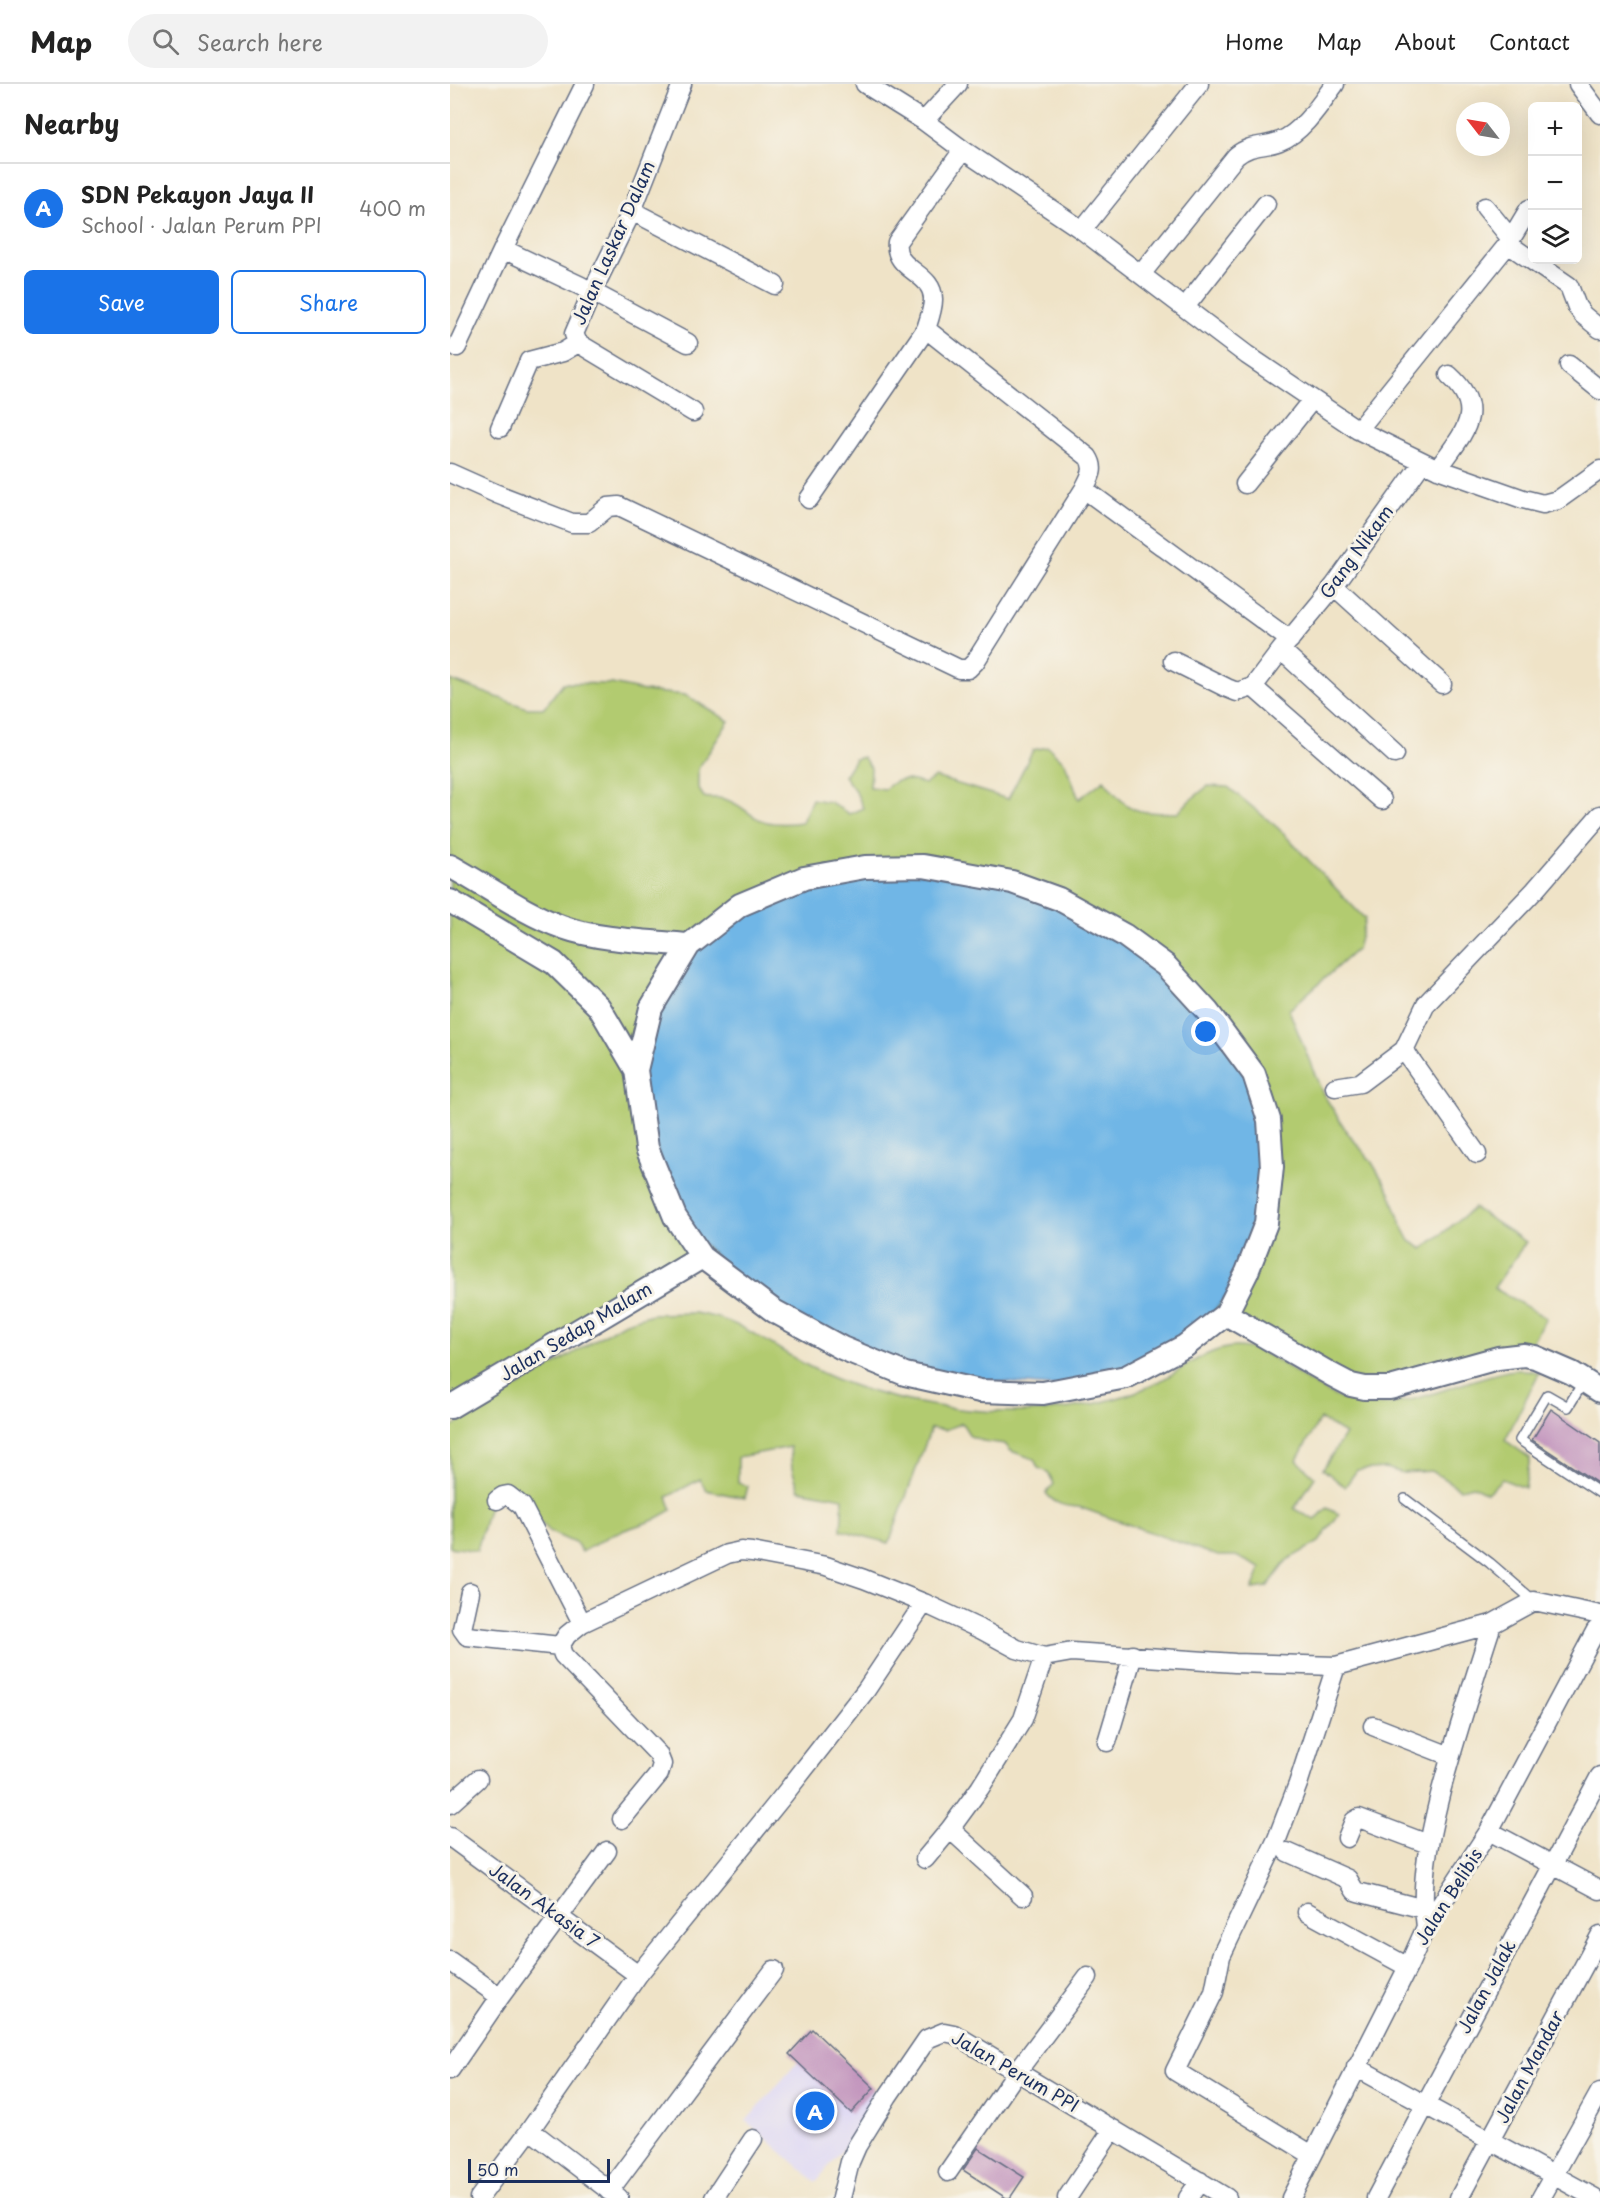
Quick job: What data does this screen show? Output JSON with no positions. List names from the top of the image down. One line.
{"streets":{"street":["Jalan Laskar Dalam","Gang Nikam","Jalan Sedap Malam","Jalan Belibis","Jalan Akasia 7","Jalan Jalak","Jalan Mandar","Jalan Perum PPI"]},"scale_bar":"50 m","north":"top left","page":{"header":"Map","search":"Search here","nav":["Home","Map","About","Contact"],"heading":"Nearby","map_buttons":["+","−"],"list":[{"mark":"A","name":"SDN Pekayon Jaya II","note":"School · Jalan Perum PPI","value":"400 m"}],"buttons":["Save","Share"],"pins":"A","scale":"50 m"}}
